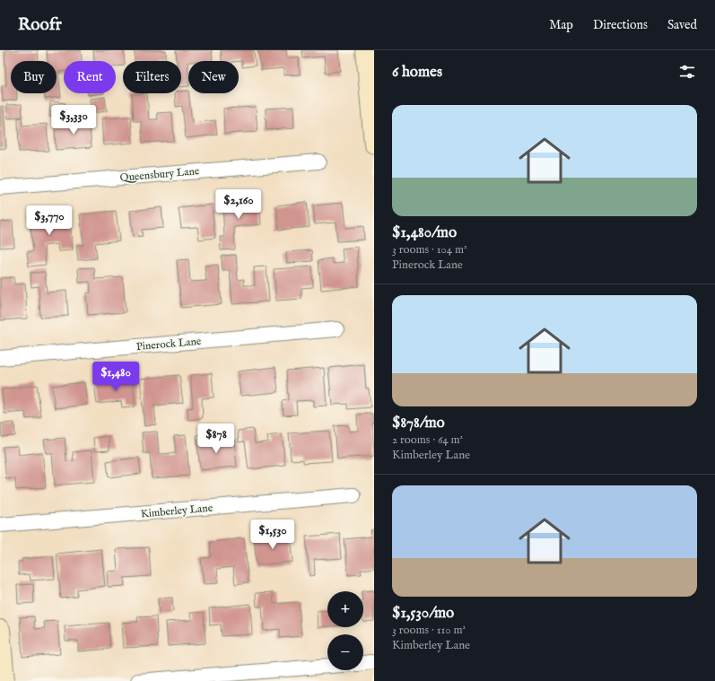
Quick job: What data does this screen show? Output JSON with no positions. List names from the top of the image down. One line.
{"streets":{"street":["Queensbury Lane","Pinerock Lane","Kimberley Lane"]},"page":{"header":"Roofr","nav":["Map","Directions","Saved"],"heading":"6 homes","chip":["Buy","Rent","Filters","New"],"list":[{"name":"$1,480/mo","note":"3 rooms · 104 m² · Pinerock Lane"},{"name":"$878/mo","note":"2 rooms · 64 m² · Kimberley Lane"},{"name":"$1,530/mo","note":"3 rooms · 110 m² · Kimberley Lane"}],"price":["$3,330","$2,160","$3,770","$1,480","$878","$1,530"],"map_buttons":["+","−"]}}
